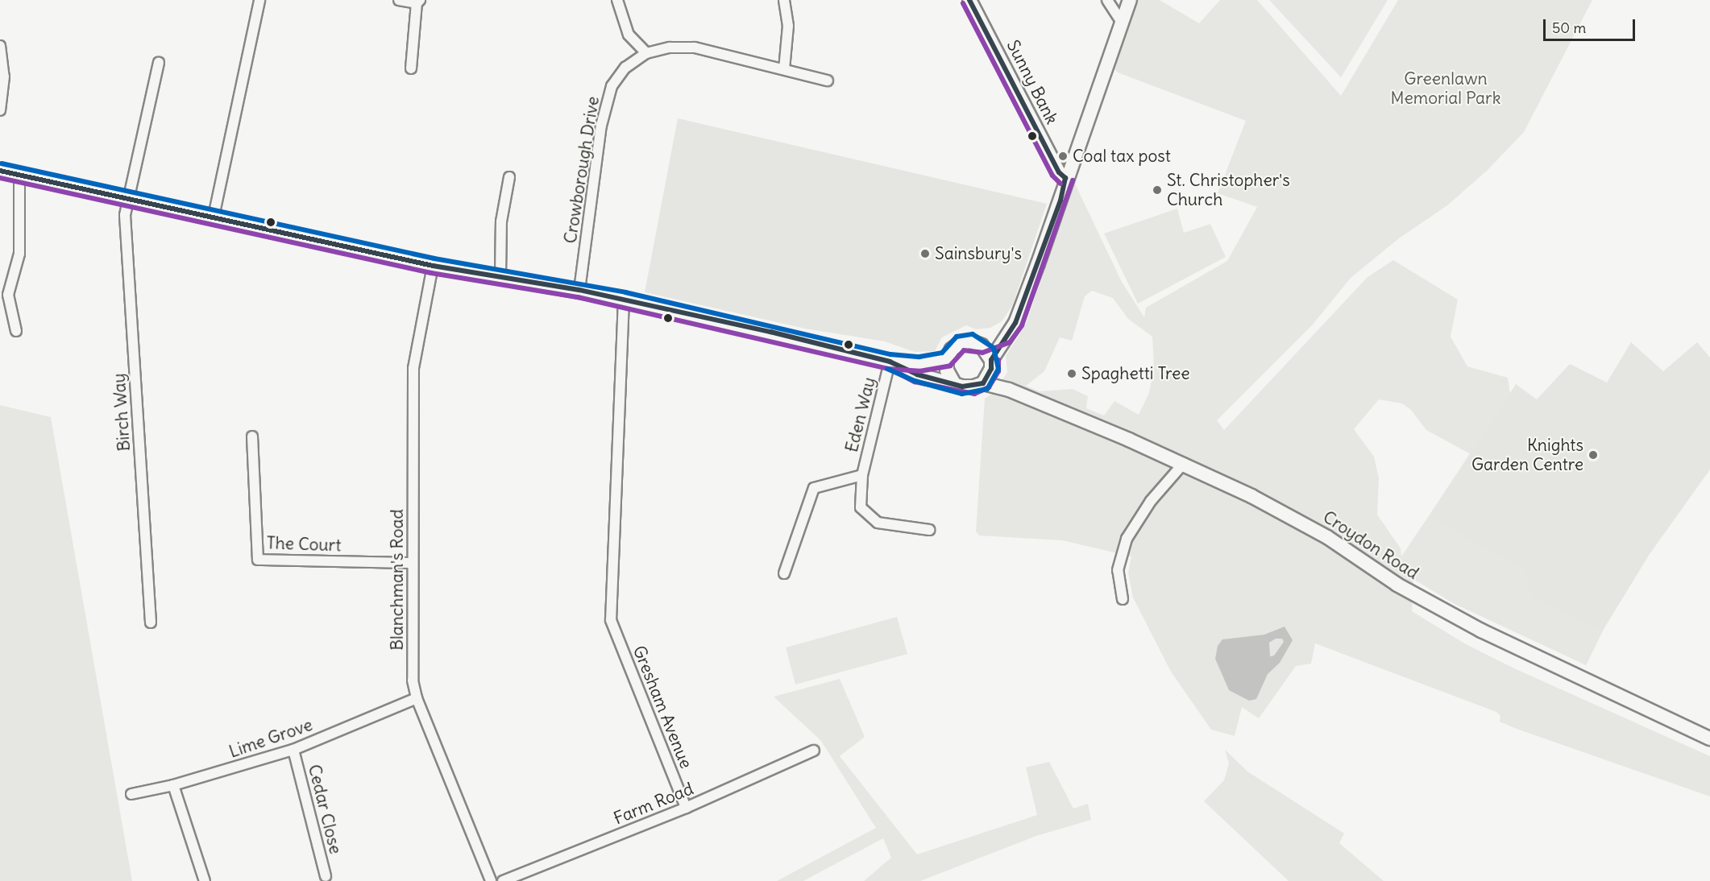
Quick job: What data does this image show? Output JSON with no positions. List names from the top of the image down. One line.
{"streets":{"main road":["Sunny Bank","Croydon Road"],"street":["Crowborough Drive","Birch Way","Eden Way","The Court","Blanchman's Road","Gresham Avenue","Lime Grove","Farm Road","Cedar Close"]},"crossings":[["The Court","Blanchman's Road"],["Blanchman's Road","Lime Grove"],["Gresham Avenue","Farm Road"],["Lime Grove","Cedar Close"]],"parks":["Greenlawn Memorial Park"],"places":["Coal tax post","St. Christopher's Church","Sainsbury's","Spaghetti Tree","Knights Garden Centre"],"scale_bar":"50 m"}
